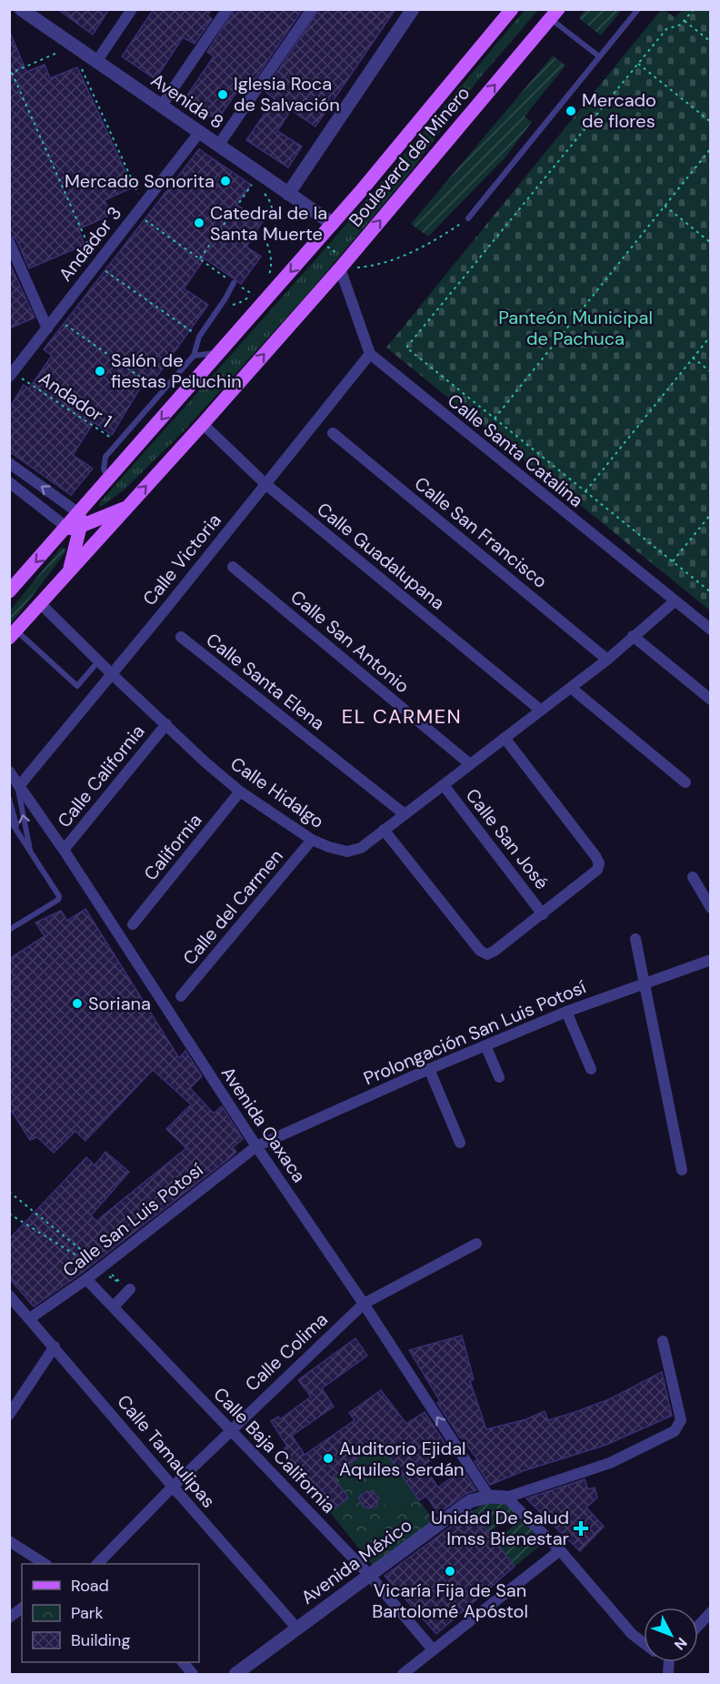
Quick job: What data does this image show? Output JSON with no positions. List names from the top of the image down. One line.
{"streets":{"main road":["Boulevard del Minero"],"street":["Avenida 8","Andador 3","Calle Santa Catalina","Calle San Francisco","Calle Guadalupana","Calle Victoria","Calle San Antonio","Calle Santa Elena","Calle California","Calle Hidalgo","Calle San José","California","Calle del Carmen","Prolongación San Luis Potosí","Avenida Oaxaca","Calle San Luis Potosí","Calle Colima","Calle Baja California","Calle Tamaulipas","Avenida México"],"path":["Andador 1"]},"crossings":[["Avenida 8","Boulevard del Minero"],["Avenida 8","Andador 3"],["Boulevard del Minero","Calle Guadalupana"],["Boulevard del Minero","Calle Hidalgo"],["Andador 3","Andador 1"],["Calle Santa Catalina","Calle Victoria"],["Calle Guadalupana","Calle Victoria"],["Calle Guadalupana","Calle Hidalgo"],["Calle Victoria","Calle Hidalgo"],["Calle Victoria","Avenida Oaxaca"],["Calle San Antonio","Calle Hidalgo"],["Calle Santa Elena","Calle Hidalgo"],["Calle California","Calle Hidalgo"],["Calle California","Avenida Oaxaca"],["Calle Hidalgo","Calle San José"],["Calle Hidalgo","California"],["Calle Hidalgo","Calle del Carmen"],["Prolongación San Luis Potosí","Avenida Oaxaca"],["Prolongación San Luis Potosí","Calle San Luis Potosí"],["Avenida Oaxaca","Calle San Luis Potosí"],["Avenida Oaxaca","Calle Colima"],["Avenida Oaxaca","Avenida México"],["Calle San Luis Potosí","Calle Baja California"],["Calle San Luis Potosí","Calle Tamaulipas"],["Calle Colima","Calle Baja California"],["Calle Colima","Calle Tamaulipas"],["Calle Baja California","Avenida México"],["Calle Tamaulipas","Avenida México"]],"districts":["EL CARMEN"],"parks":["Panteón Municipal de Pachuca"],"places":{"other":["Iglesia Roca de Salvación","Mercado de flores","Mercado Sonorita","Catedral de la Santa Muerte","Salón de fiestas Peluchin","Soriana","Auditorio Ejidal Aquiles Serdán","Vicaría Fija de San Bartolomé Apóstol"],"health":["Unidad De Salud Imss Bienestar"]},"legend":["Road","Park","Building"],"north":"bottom right"}
